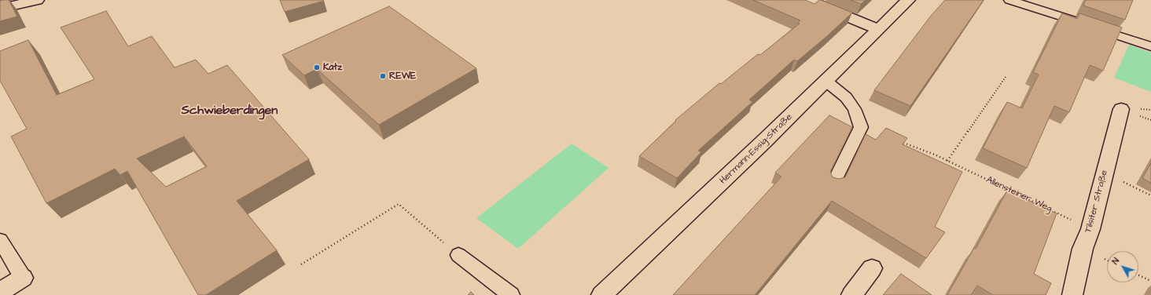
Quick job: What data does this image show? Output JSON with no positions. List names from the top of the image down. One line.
{"streets":{"street":["Hermann-Essig-Straße","Tilsiter Straße"],"path":["Allensteiner Weg"]},"crossings":[["Allensteiner Weg","Tilsiter Straße"]],"districts":["Schwieberdingen"],"places":["Katz","REWE"],"north":"top left"}
